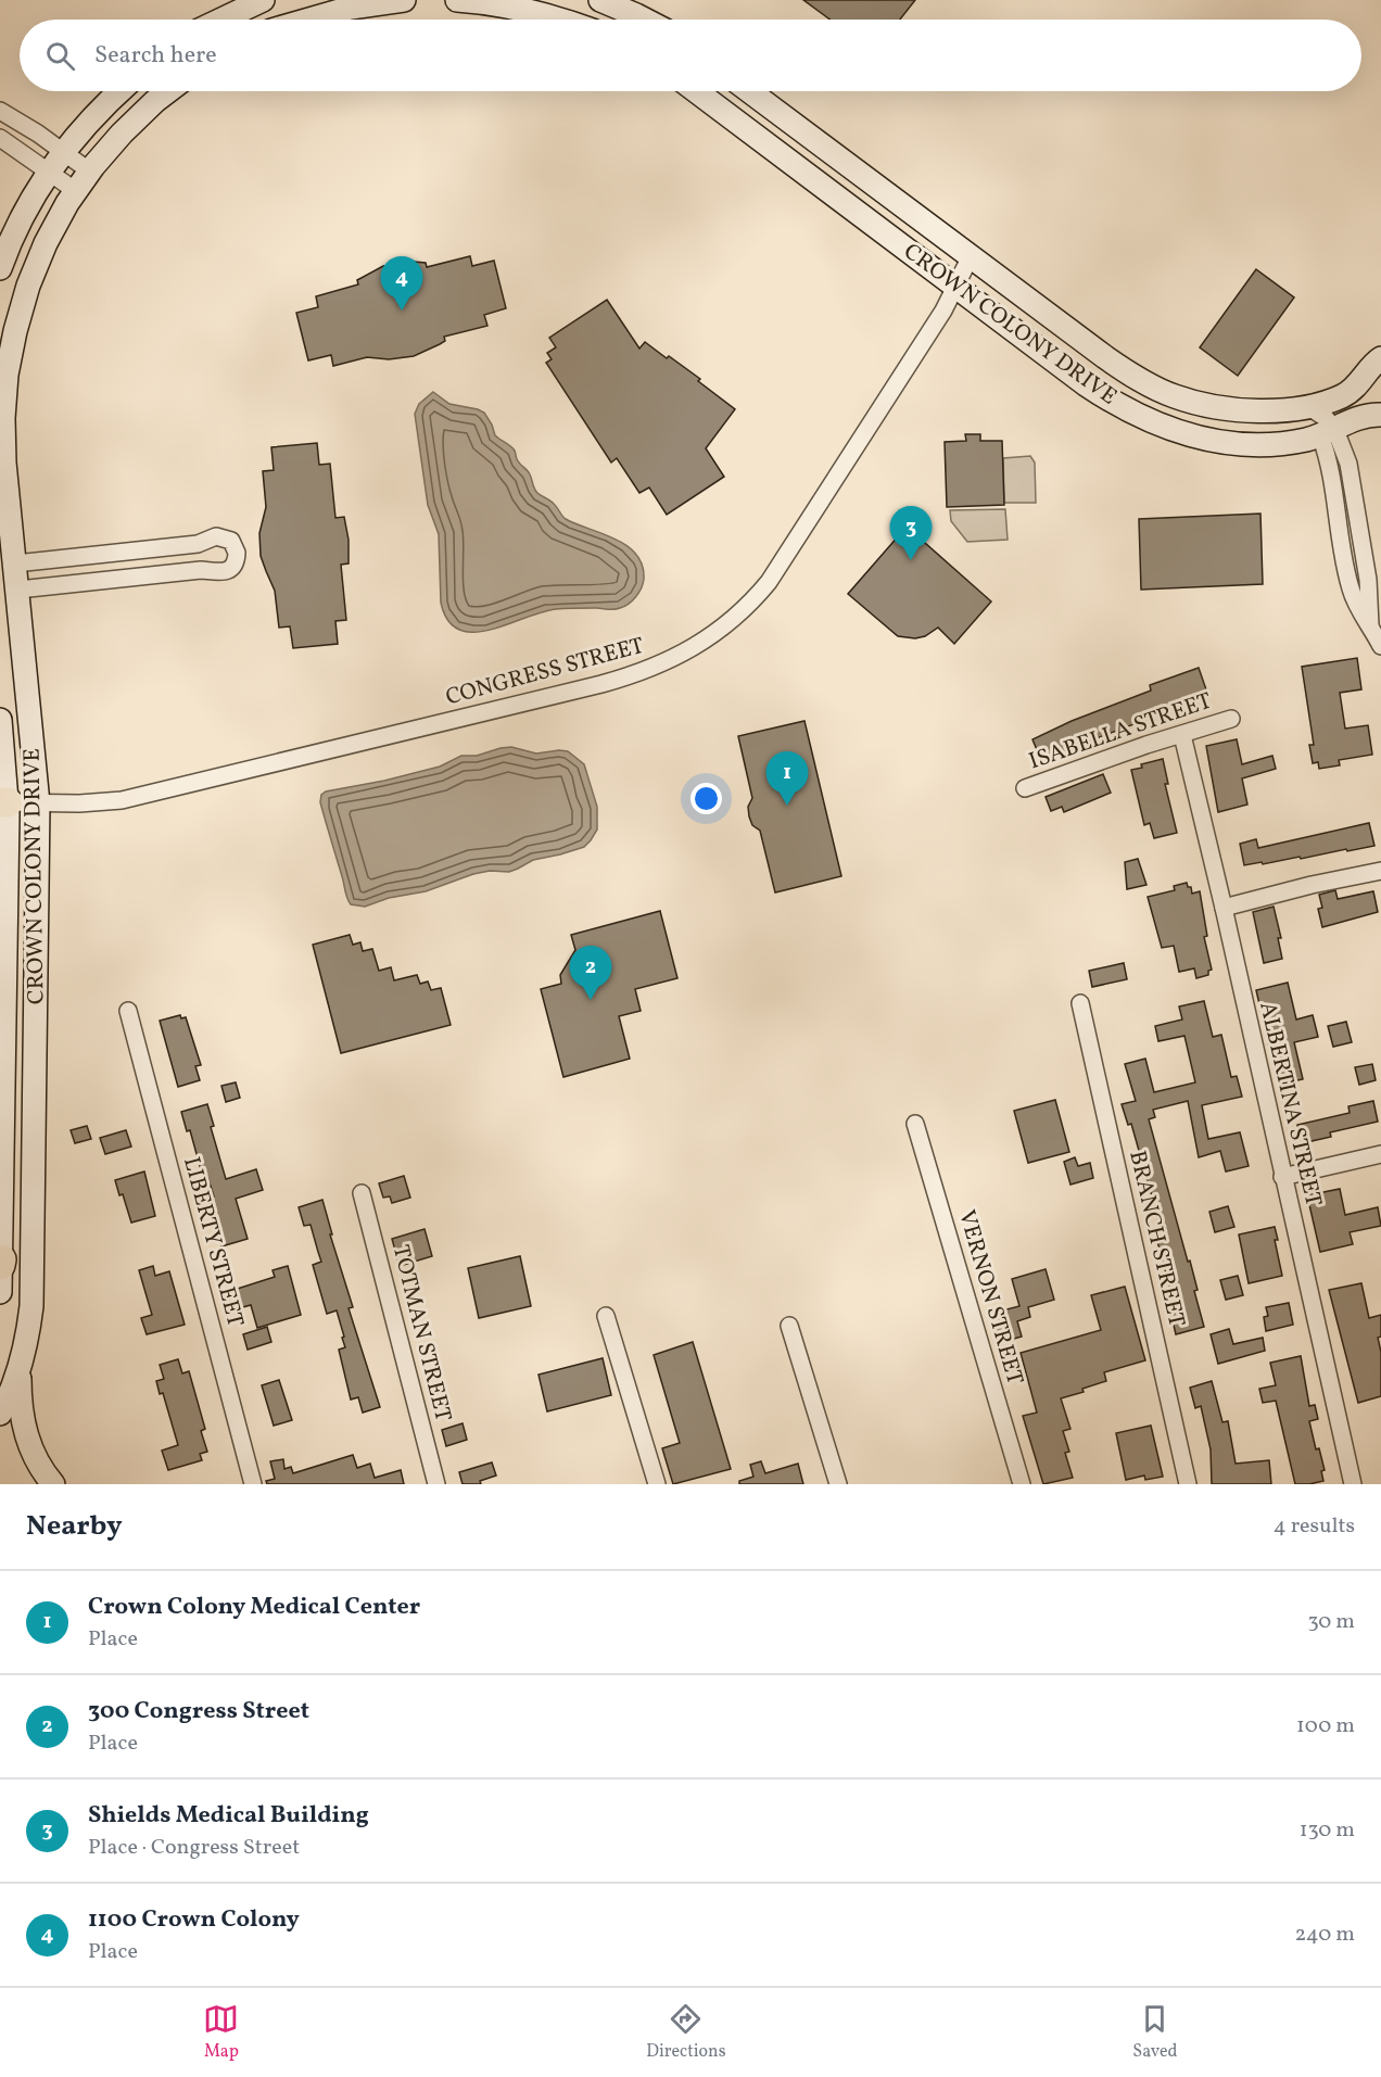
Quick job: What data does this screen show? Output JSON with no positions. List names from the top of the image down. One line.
{"streets":{"street":["CROWN COLONY DRIVE","CONGRESS STREET","ISABELLA STREET","ALBERTINA STREET","BRANCH STREET","LIBERTY STREET","VERNON STREET","TOTMAN STREET"]},"crossings":[["CROWN COLONY DRIVE","CONGRESS STREET"],["ISABELLA STREET","ALBERTINA STREET"]],"page":{"search":"Search here","pins":["4","3","1","2"],"heading":["Nearby","4 results"],"list":[{"mark":"1","name":"Crown Colony Medical Center","note":"Place","value":"30 m"},{"mark":"2","name":"300 Congress Street","note":"Place","value":"100 m"},{"mark":"3","name":"Shields Medical Building","note":"Place · Congress Street","value":"130 m"},{"mark":"4","name":"1100 Crown Colony","note":"Place","value":"240 m"}],"nav":["Map","Directions","Saved"]}}
